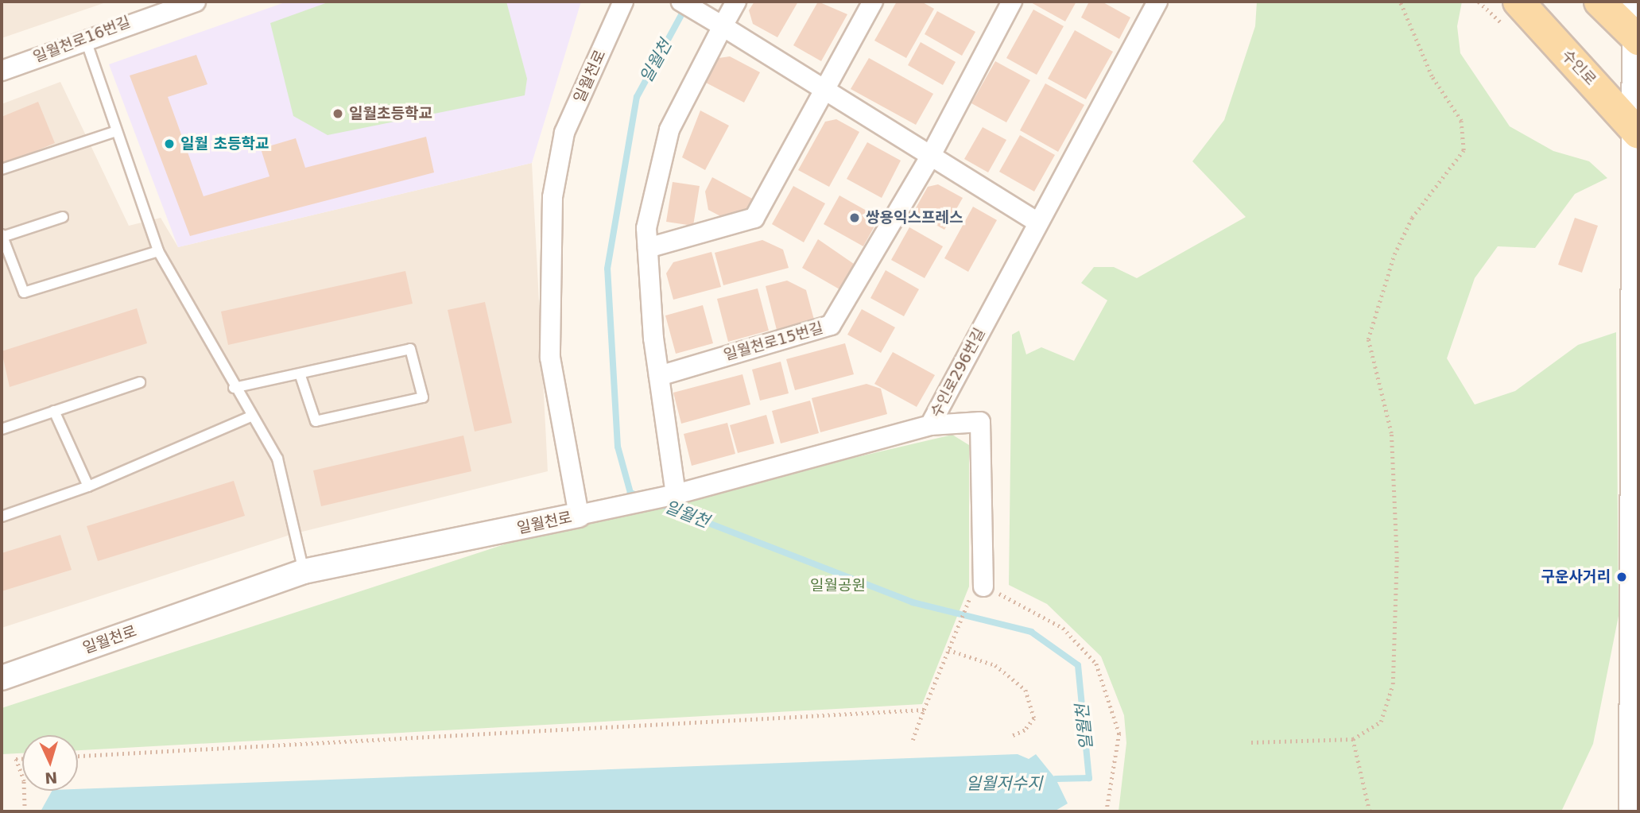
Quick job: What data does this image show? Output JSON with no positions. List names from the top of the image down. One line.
{"streets":{"main road":["수인로"],"street":["일월천로16번길","일월천로","일월천로15번길","수인로296번길"]},"crossings":[["일월천로","수인로296번길"]],"water":["일월천","일월저수지"],"parks":["일월공원"],"places":["일월초등학교","일월 초등학교","쌍용익스프레스","구운사거리"],"north":"bottom"}
